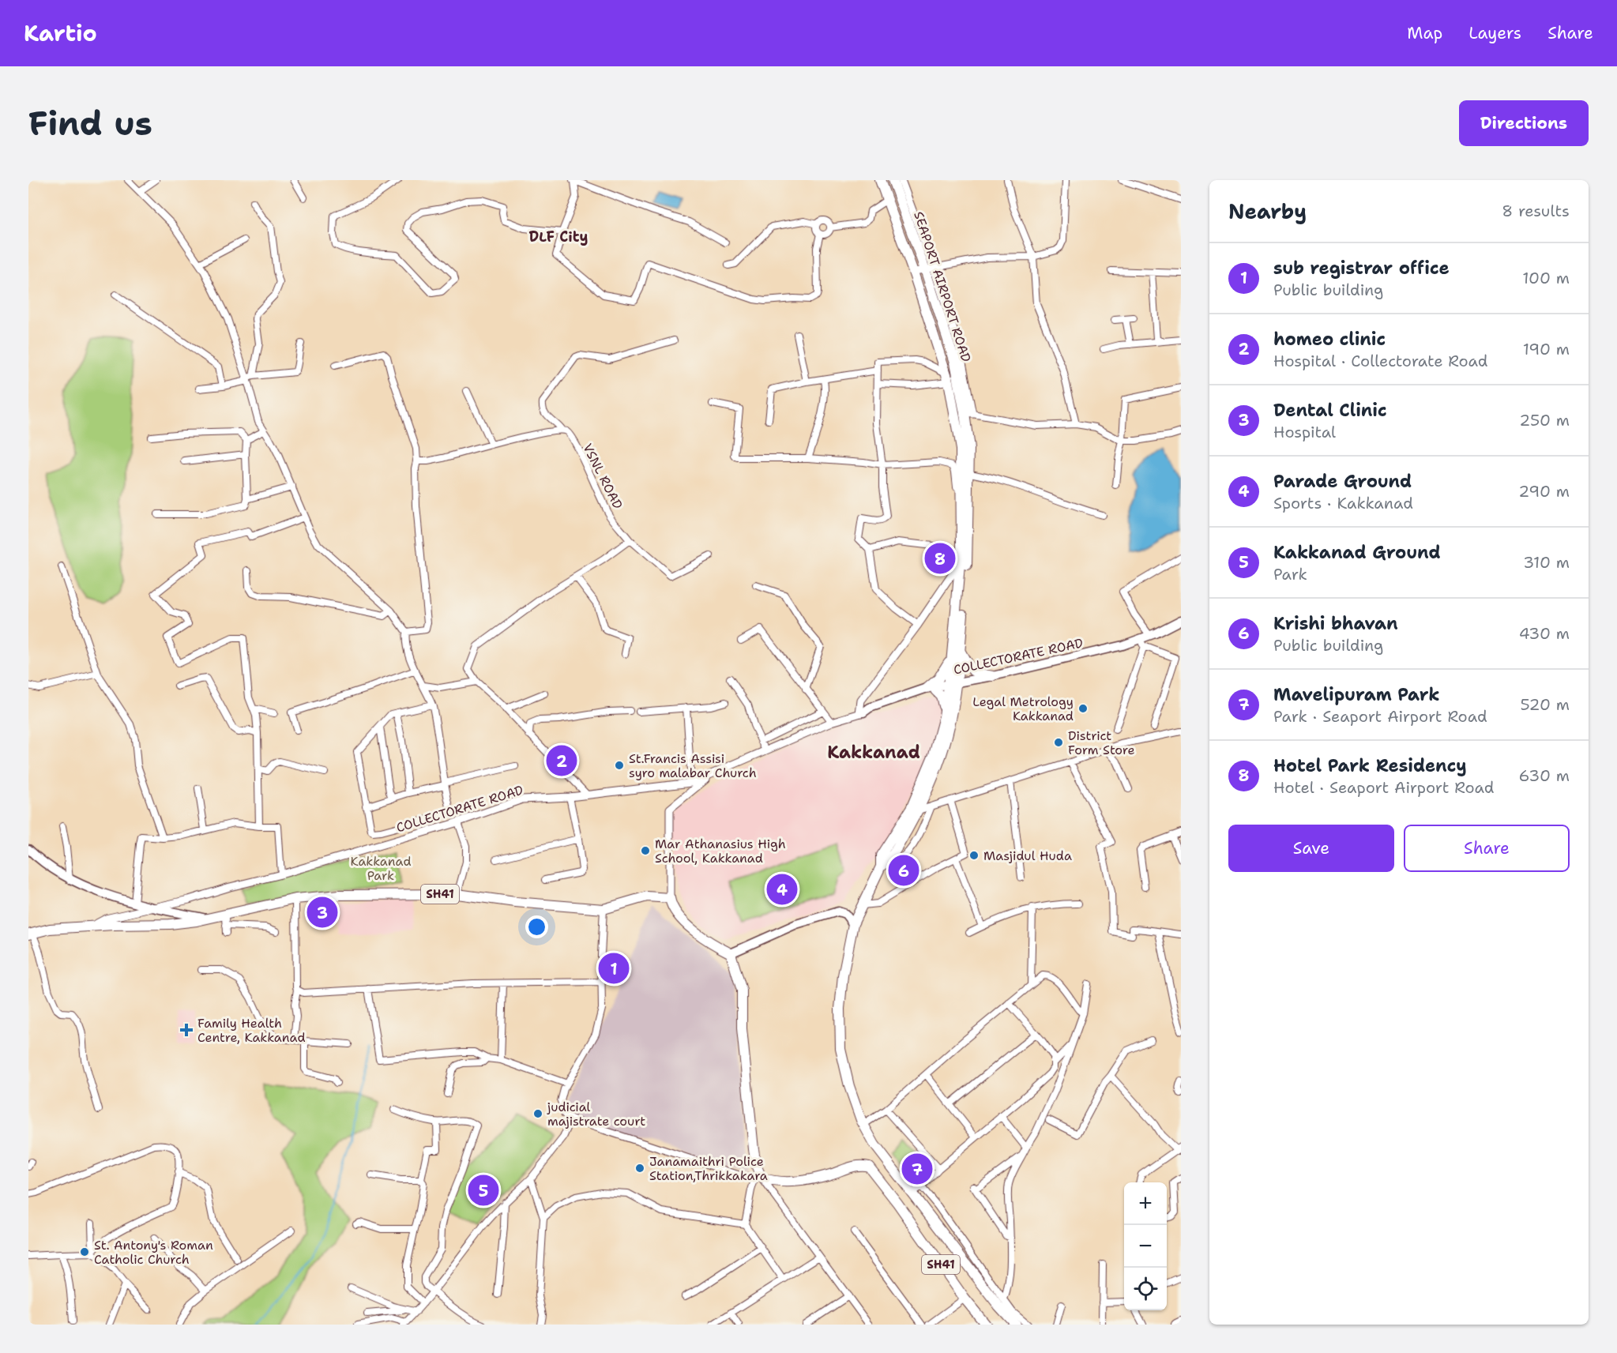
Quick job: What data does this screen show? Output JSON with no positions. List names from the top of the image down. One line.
{"streets":{"main road":["SEAPORT AIRPORT ROAD","COLLECTORATE ROAD","SH41"],"street":["VSNL ROAD"]},"crossings":[["SEAPORT AIRPORT ROAD","COLLECTORATE ROAD"],["COLLECTORATE ROAD","SH41"]],"districts":["DLF City","Kakkanad"],"parks":["Kakkanad Park"],"places":{"other":["Legal Metrology Kakkanad","District Form Store","St.Francis Assisi syro malabar Church","Mar Athanasius High School, Kakkanad","Masjidul Huda","judicial majistrate court","Janamaithri Police Station,Thrikkakara","St. Antony's Roman Catholic Church"],"health":["Family Health Centre, Kakkanad"]},"page":{"header":"Kartio","nav":["Map","Layers","Share"],"buttons":["Directions",["Save","Share"]],"title":"Find us","heading":["Nearby","8 results"],"list":[{"mark":"1","name":"sub registrar office","note":"Public building","value":"100 m"},{"mark":"2","name":"homeo clinic","note":"Hospital · Collectorate Road","value":"190 m"},{"mark":"3","name":"Dental Clinic","note":"Hospital","value":"250 m"},{"mark":"4","name":"Parade Ground","note":"Sports · Kakkanad","value":"290 m"},{"mark":"5","name":"Kakkanad Ground","note":"Park","value":"310 m"},{"mark":"6","name":"Krishi bhavan","note":"Public building","value":"430 m"},{"mark":"7","name":"Mavelipuram Park","note":"Park · Seaport Airport Road","value":"520 m"},{"mark":"8","name":"Hotel Park Residency","note":"Hotel · Seaport Airport Road","value":"630 m"}],"pins":["8","2","6","4","3","1","7","5"],"map_buttons":["+","−"]}}
